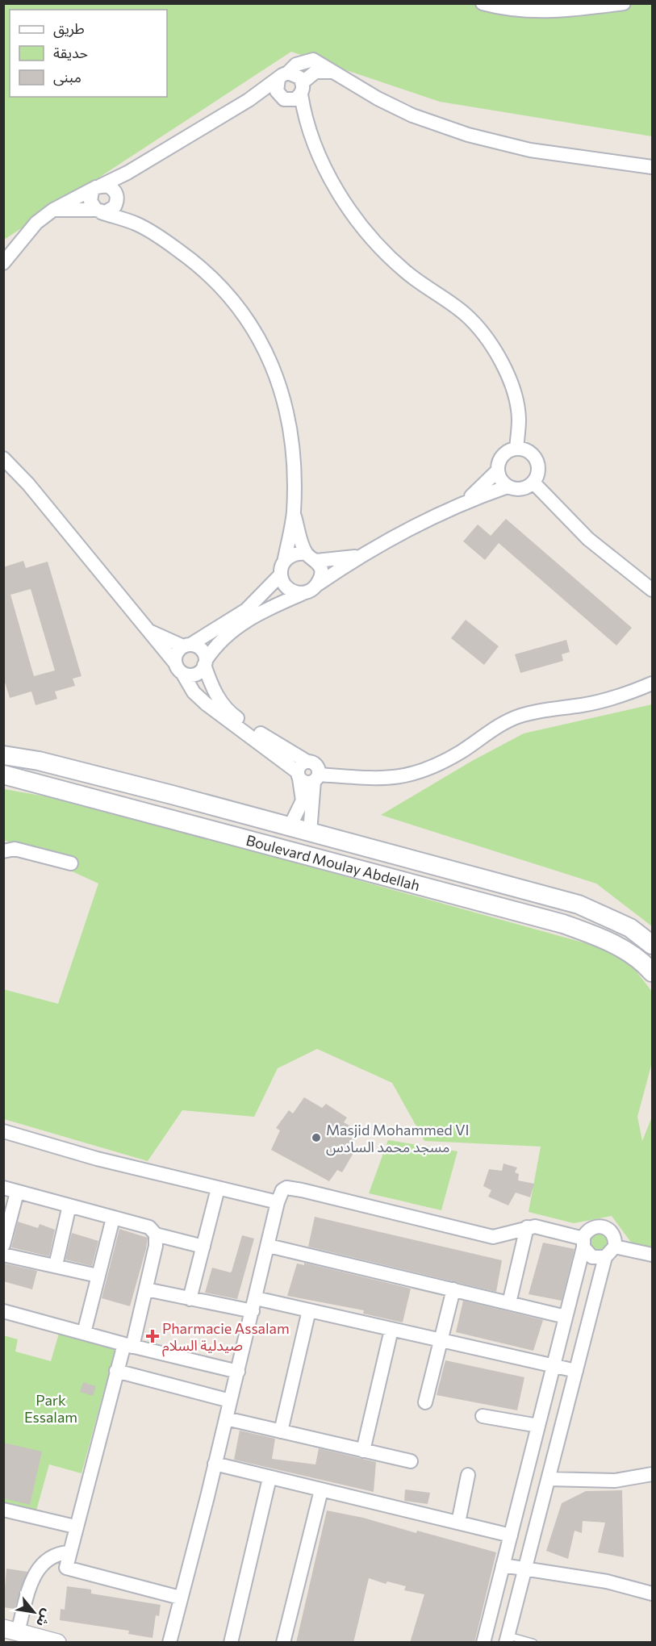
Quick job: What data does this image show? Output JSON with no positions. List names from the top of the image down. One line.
{"streets":{"main road":["Boulevard Moulay Abdellah"]},"parks":["Park Essalam"],"places":{"other":["Masjid Mohammed VI مسجد محمد السادس"],"health":["Pharmacie Assalam صيدلية السلام"]},"legend":["طريق","حديقة","مبنى"],"north":"bottom right"}
